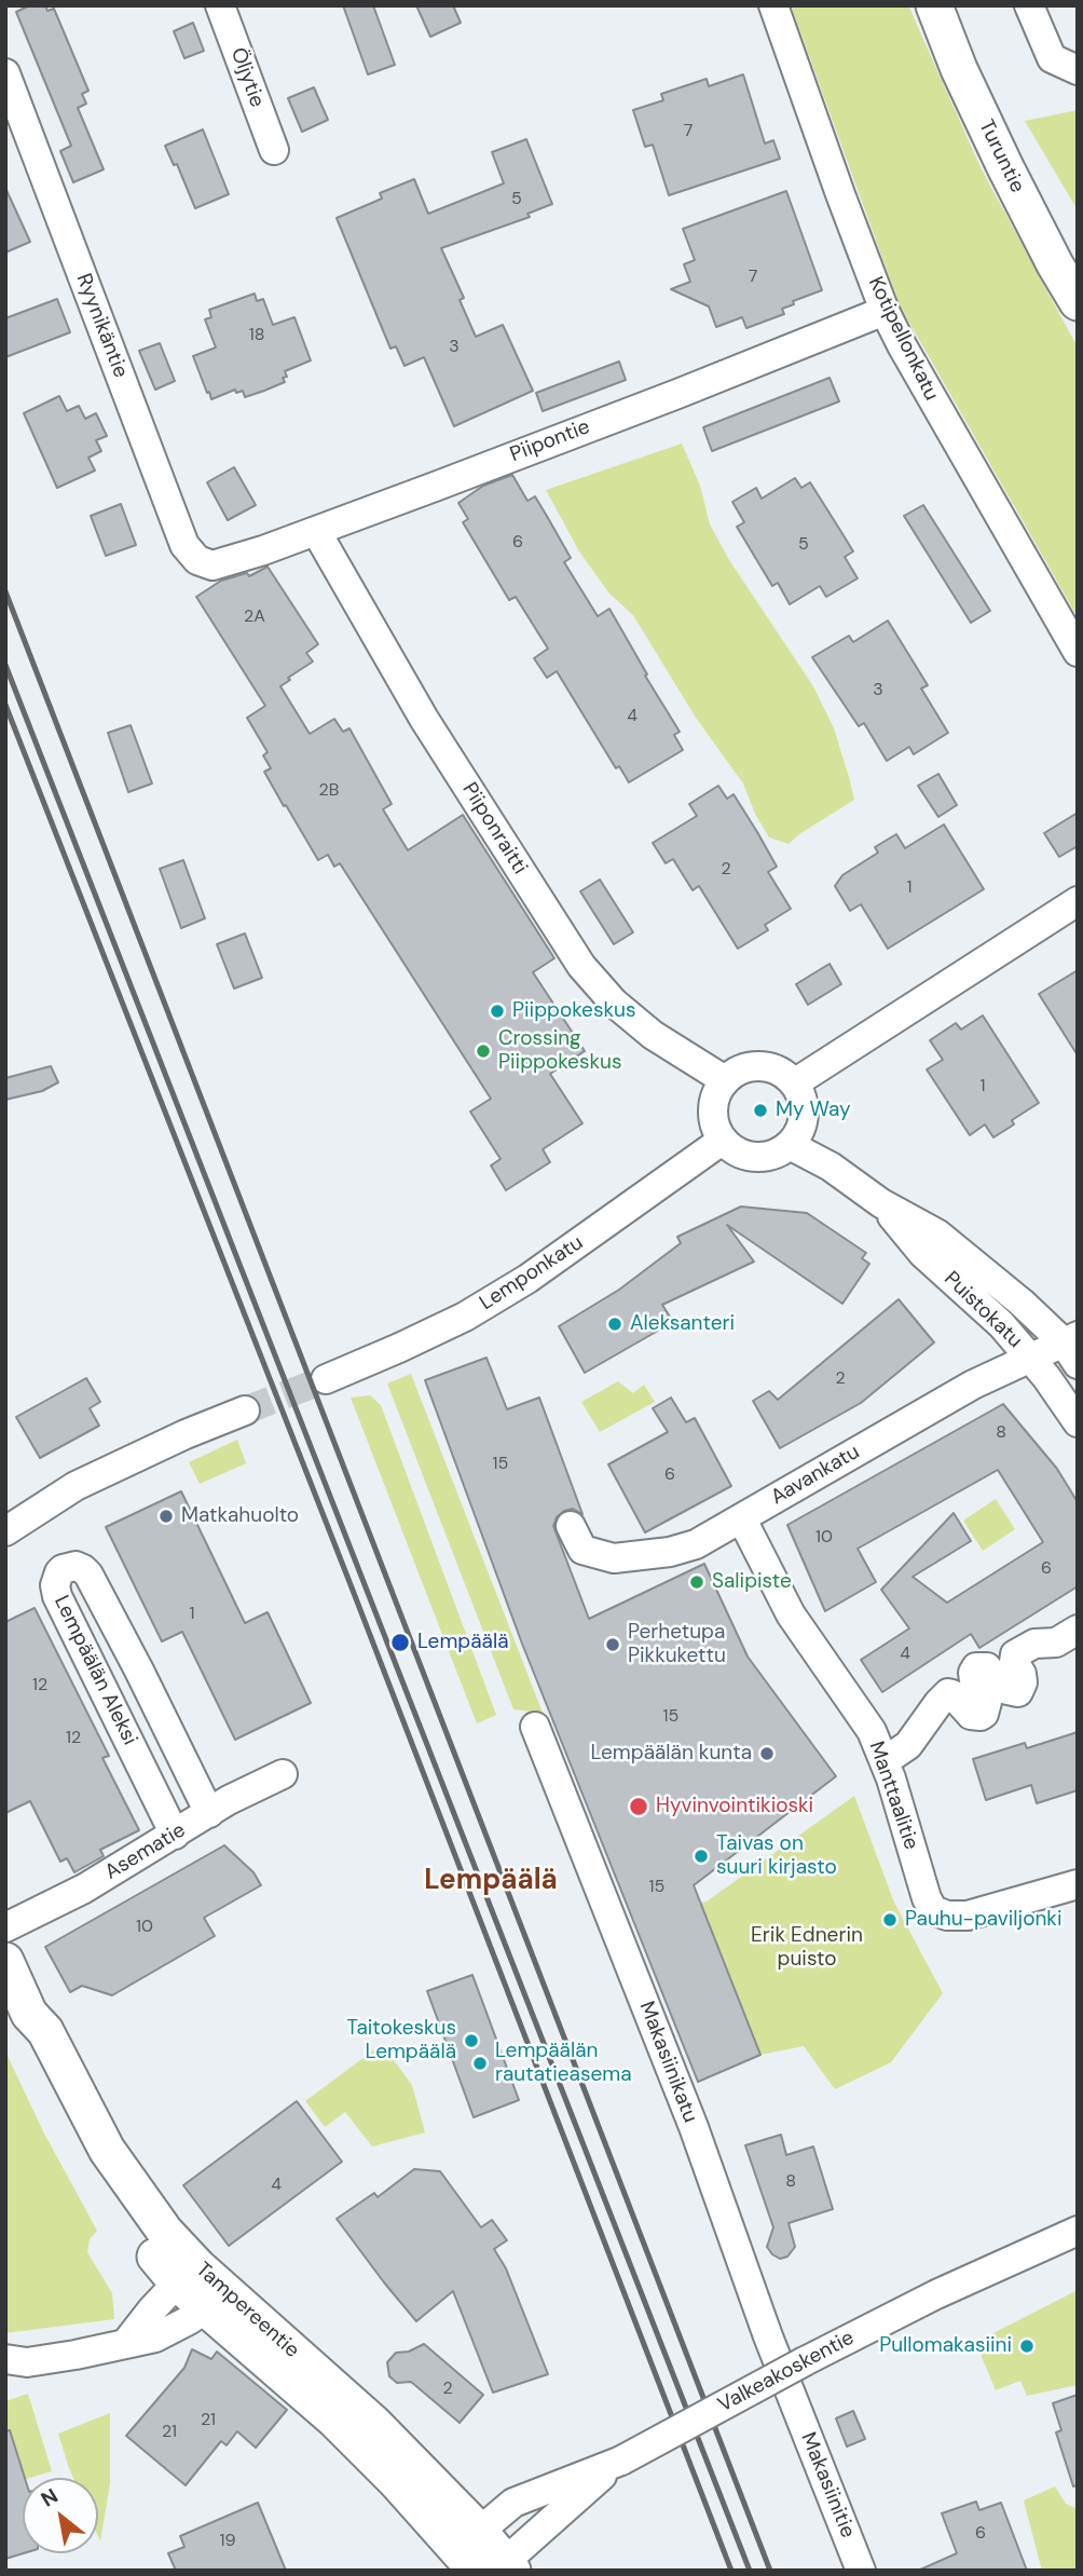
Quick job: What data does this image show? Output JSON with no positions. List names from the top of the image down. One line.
{"streets":{"main road":["Turuntie","Tampereentie"],"street":["Öljytie","Ryynikäntie","Kotipellonkatu","Piipontie","Piiponraitti","Lemponkatu","Puistokatu","Aavankatu","Lempäälän Aleksi","Manttaalitie","Asematie","Makasiinikatu","Valkeakoskentie","Makasiinitie"]},"crossings":[["Ryynikäntie","Piipontie"],["Kotipellonkatu","Piipontie"],["Piipontie","Piiponraitti"],["Piiponraitti","Lemponkatu"],["Piiponraitti","Puistokatu"],["Lemponkatu","Puistokatu"],["Puistokatu","Aavankatu"],["Aavankatu","Manttaalitie"],["Lempäälän Aleksi","Asematie"],["Makasiinikatu","Makasiinitie"],["Tampereentie","Valkeakoskentie"]],"districts":["Lempäälä"],"parks":["Erik Ednerin puisto"],"places":["Piippokeskus","Crossing Piippokeskus","My Way","Aleksanteri","Matkahuolto","Salipiste","Lempäälä","Perhetupa Pikkukettu","Lempäälän kunta","Hyvinvointikioski","Taivas on suuri kirjasto","Pauhu-paviljonki","Taitokeskus Lempäälä","Lempäälän rautatieasema","Pullomakasiini"],"house_numbers":["7","5","7","18","3","6","5","2A","3","4","2B","2","1","1","2","8","15","6","10","6","1","4","12","15","12","15","10","8","4","2","21","21","6","19"],"north":"top left"}
